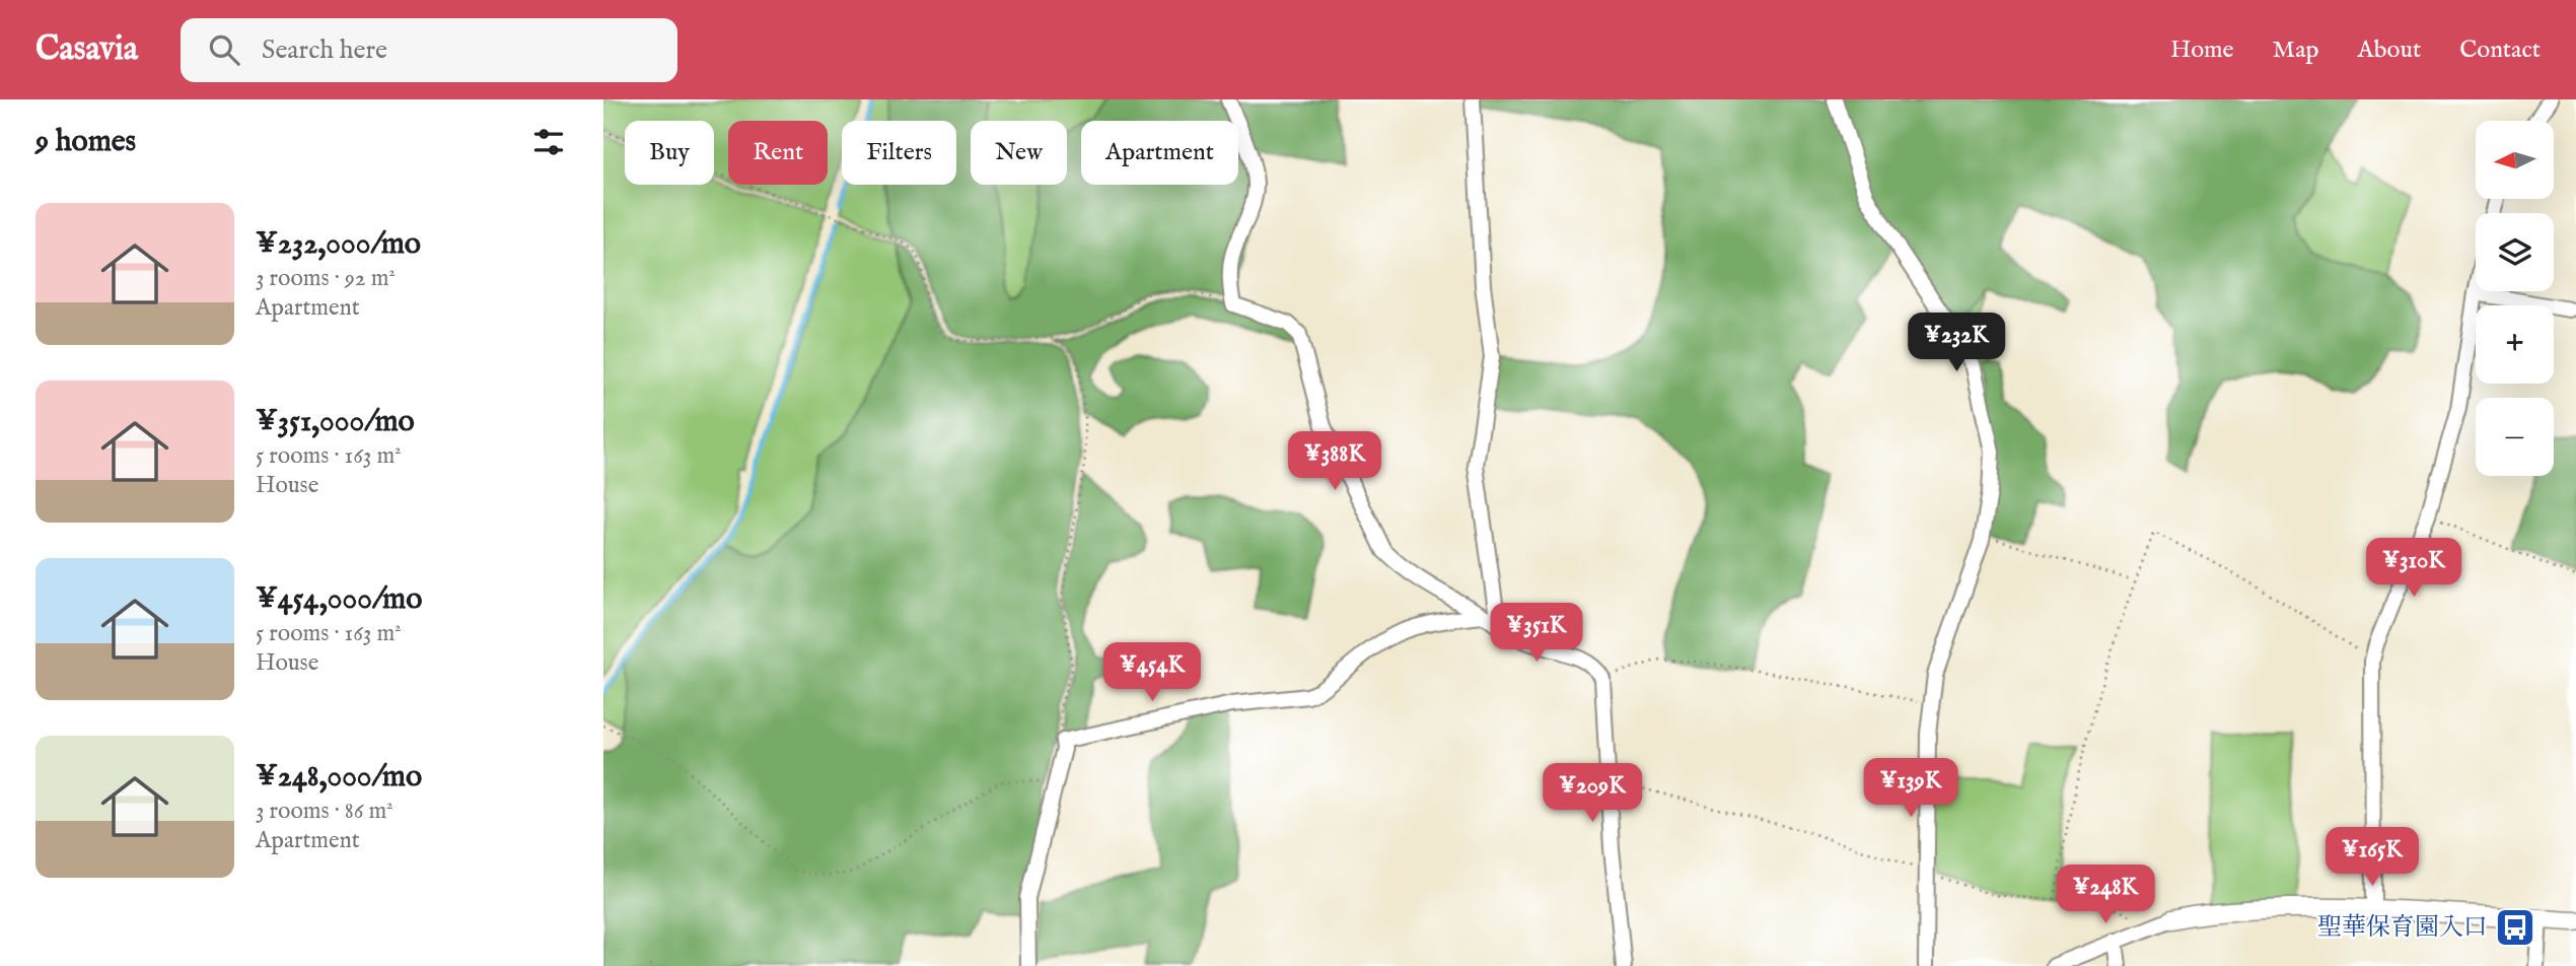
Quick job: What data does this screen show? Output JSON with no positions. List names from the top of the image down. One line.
{"places":{"bus stop":["聖華保育園入口"]},"north":"left","page":{"header":"Casavia","search":"Search here","nav":["Home","Map","About","Contact"],"heading":"9 homes","map_buttons":["+","−"],"chip":["Buy","Rent","Filters","New","Apartment"],"list":[{"name":"¥232,000/mo","note":"3 rooms · 92 m² · Apartment"},{"name":"¥351,000/mo","note":"5 rooms · 163 m² · House"},{"name":"¥454,000/mo","note":"5 rooms · 163 m² · House"},{"name":"¥248,000/mo","note":"3 rooms · 86 m² · Apartment"}],"price":["¥232K","¥388K","¥310K","¥351K","¥454K","¥139K","¥209K","¥165K","¥248K"]}}
